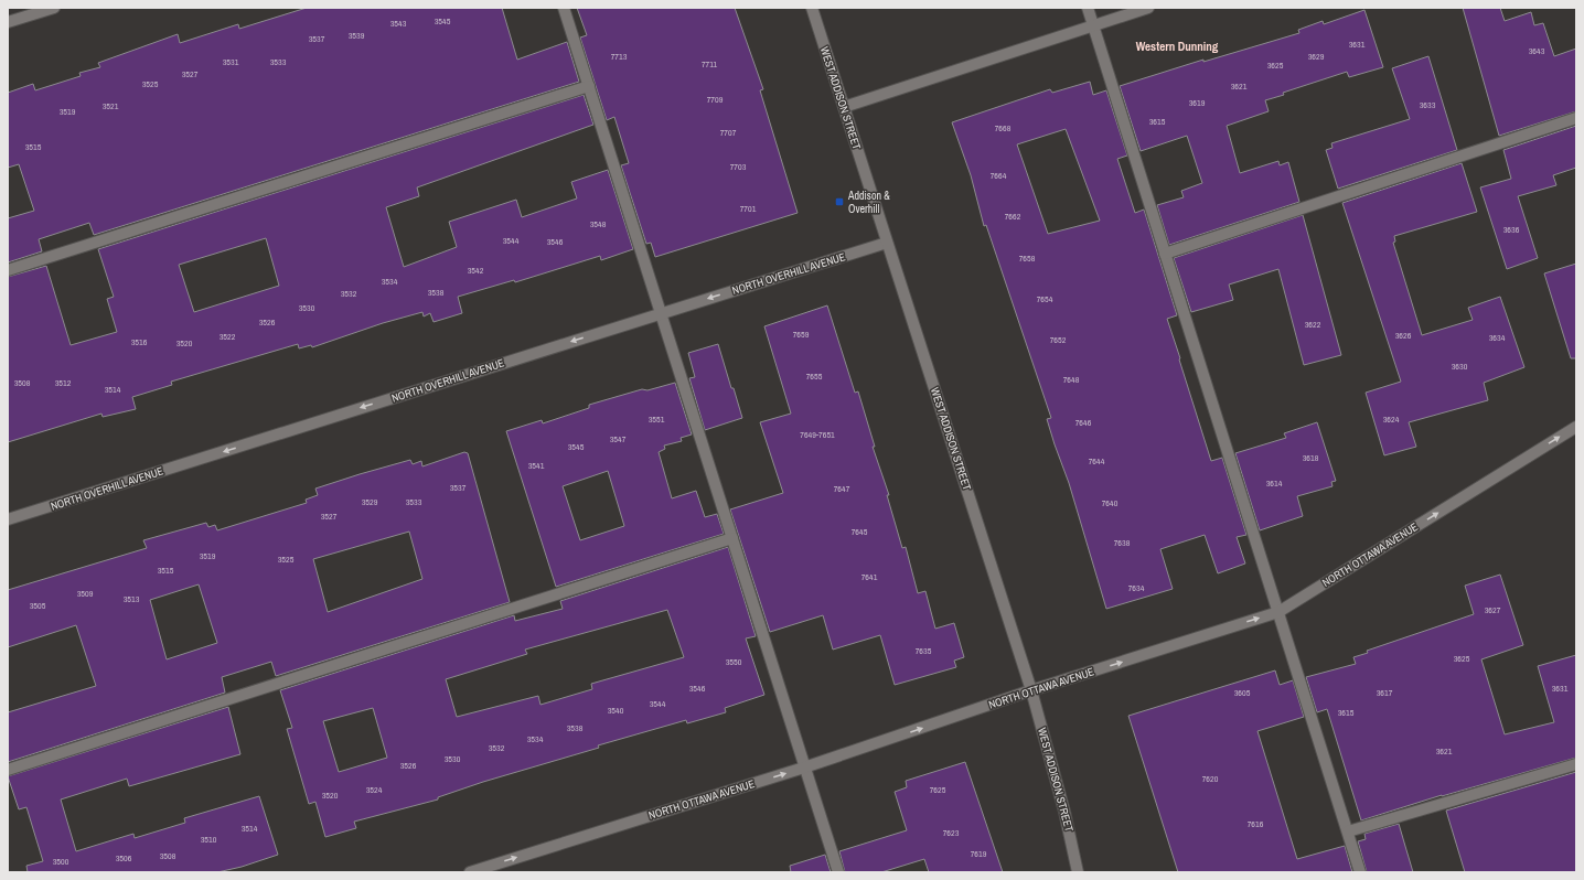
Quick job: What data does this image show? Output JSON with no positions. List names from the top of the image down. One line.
{"streets":{"street":["WEST ADDISON STREET","NORTH OVERHILL AVENUE","NORTH OTTAWA AVENUE"]},"crossings":[["WEST ADDISON STREET","NORTH OVERHILL AVENUE"],["WEST ADDISON STREET","NORTH OTTAWA AVENUE"]],"one_way":["NORTH OVERHILL AVENUE","NORTH OTTAWA AVENUE"],"districts":["Western Dunning"],"places":{"transit":["Addison & Overhill"]},"house_numbers":["3545","3543","3539","3537","3631","3643","7713","3629","3531","3533","7711","3625","3527","3525","3621","7709","3619","3633","3521","3519","3615","7668","7707","3515","7703","7664","7701","7662","3548","3636","3544","3546","7658","3542","3534","3538","3532","7654","3530","3526","3622","7659","3626","3522","3634","7652","3516","3520","3630","7655","7648","3508","3512","3514","3551","3624","7646","7649-7651","3547","3545","3618","7644","3541","3614","3537","7647","3529","3533","7640","3527","7645","7638","3519","3525","3515","7641","7634","3509","3513","3505","3627","7635","3625","3550","3546","3631","3605","3617","3544","3540","3615","3538","3534","3532","3621","3530","3526","7620","3524","7625","3520","7616","3514","7623","3510","7619","3508","3506","3500"]}
